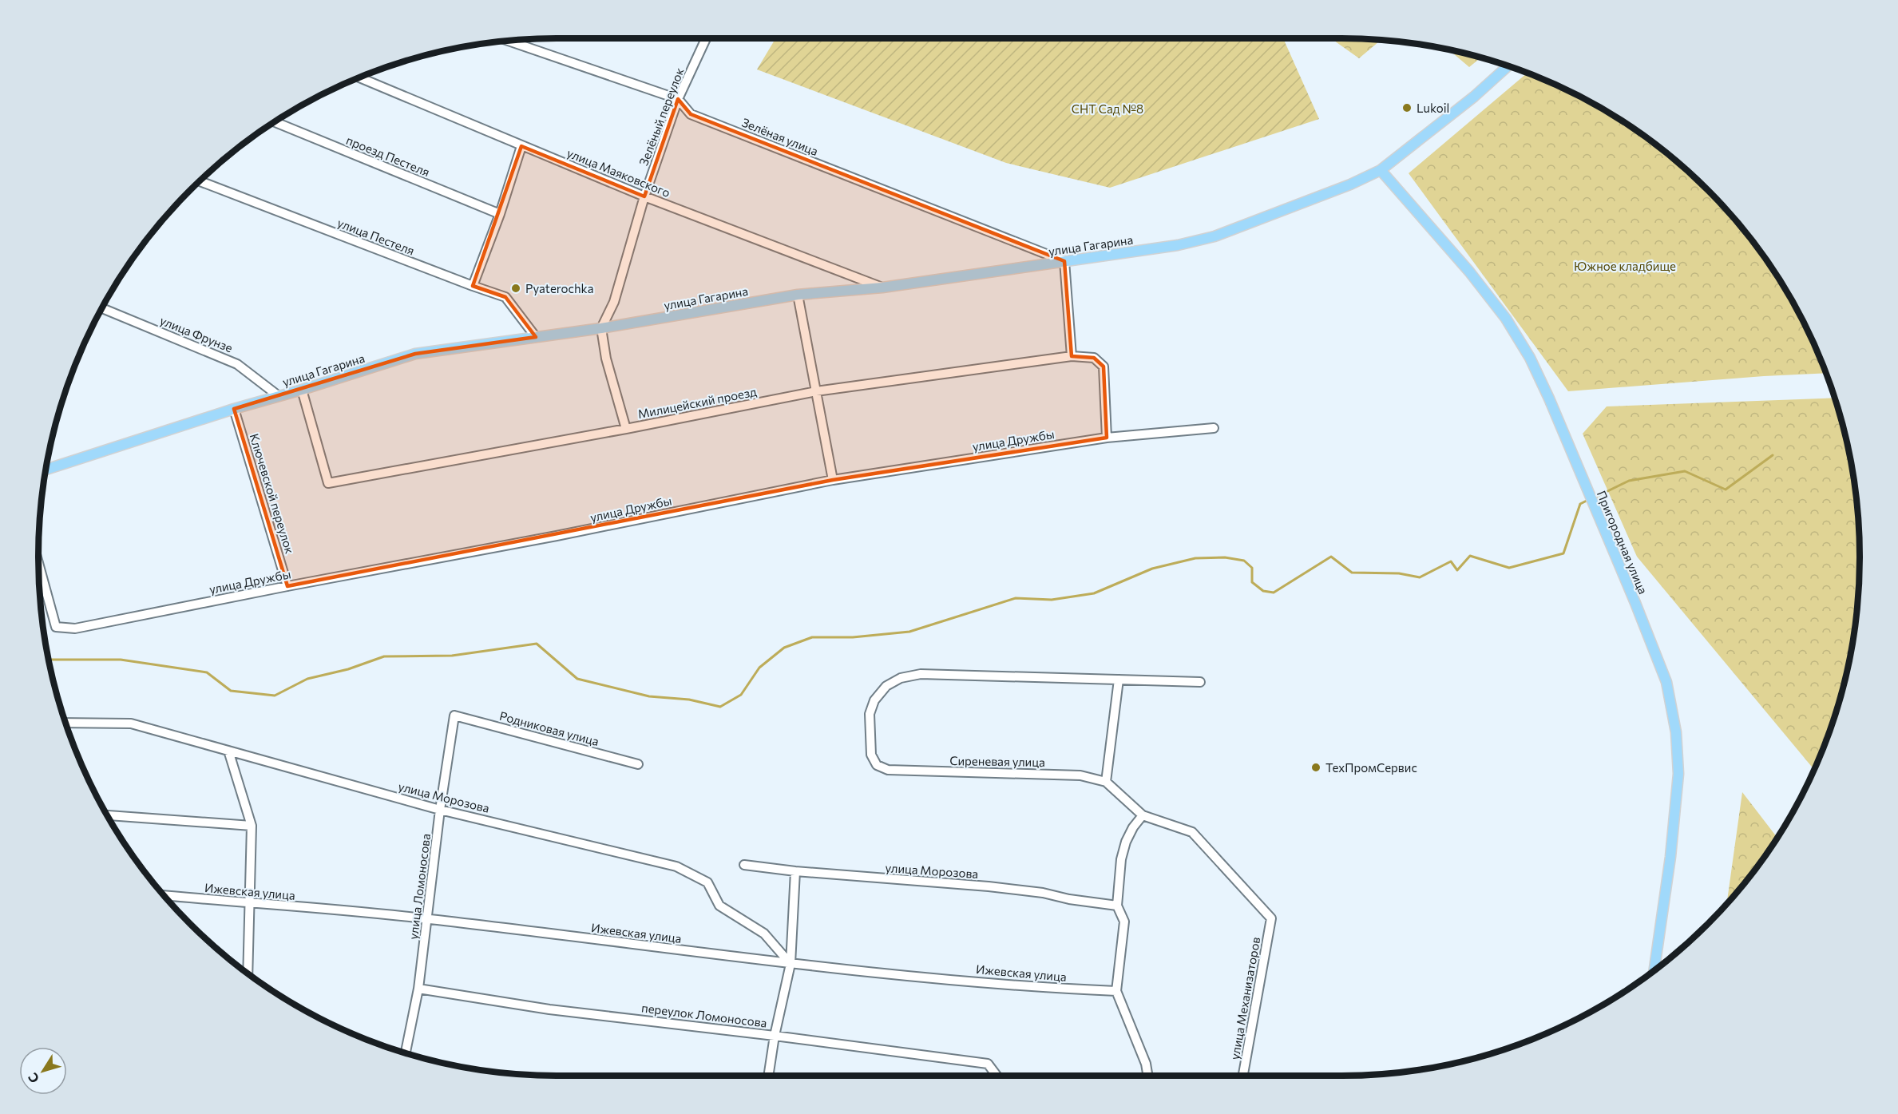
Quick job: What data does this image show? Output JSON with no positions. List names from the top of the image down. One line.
{"streets":{"main road":["улица Гагарина","Пригородная улица"],"street":["Зелёный переулок","Зелёная улица","проезд Пестеля","улица Маяковского","улица Пестеля","улица Фрунзе","Милицейский проезд","улица Дружбы","Ключевской переулок","Родниковая улица","Сиреневая улица","улица Морозова","улица Ломоносова","Ижевская улица","улица Механизаторов","переулок Ломоносова"]},"crossings":[["Зелёный переулок","Зелёная улица"],["Зелёный переулок","улица Маяковского"],["Зелёный переулок","улица Гагарина"],["Зелёная улица","улица Гагарина"],["улица Маяковского","улица Гагарина"],["улица Пестеля","улица Гагарина"],["улица Гагарина","улица Фрунзе"],["улица Гагарина","Милицейский проезд"],["улица Гагарина","Ключевской переулок"],["улица Гагарина","Пригородная улица"],["Милицейский проезд","улица Дружбы"],["улица Дружбы","Ключевской переулок"],["Родниковая улица","улица Ломоносова"],["улица Морозова","улица Ломоносова"],["улица Морозова","Ижевская улица"],["улица Ломоносова","Ижевская улица"],["улица Ломоносова","переулок Ломоносова"]],"parks":["СНТ Сад №8","Южное кладбище"],"places":["Lukoil","Pyaterochka","ТехПромСервис"],"north":"bottom left"}
